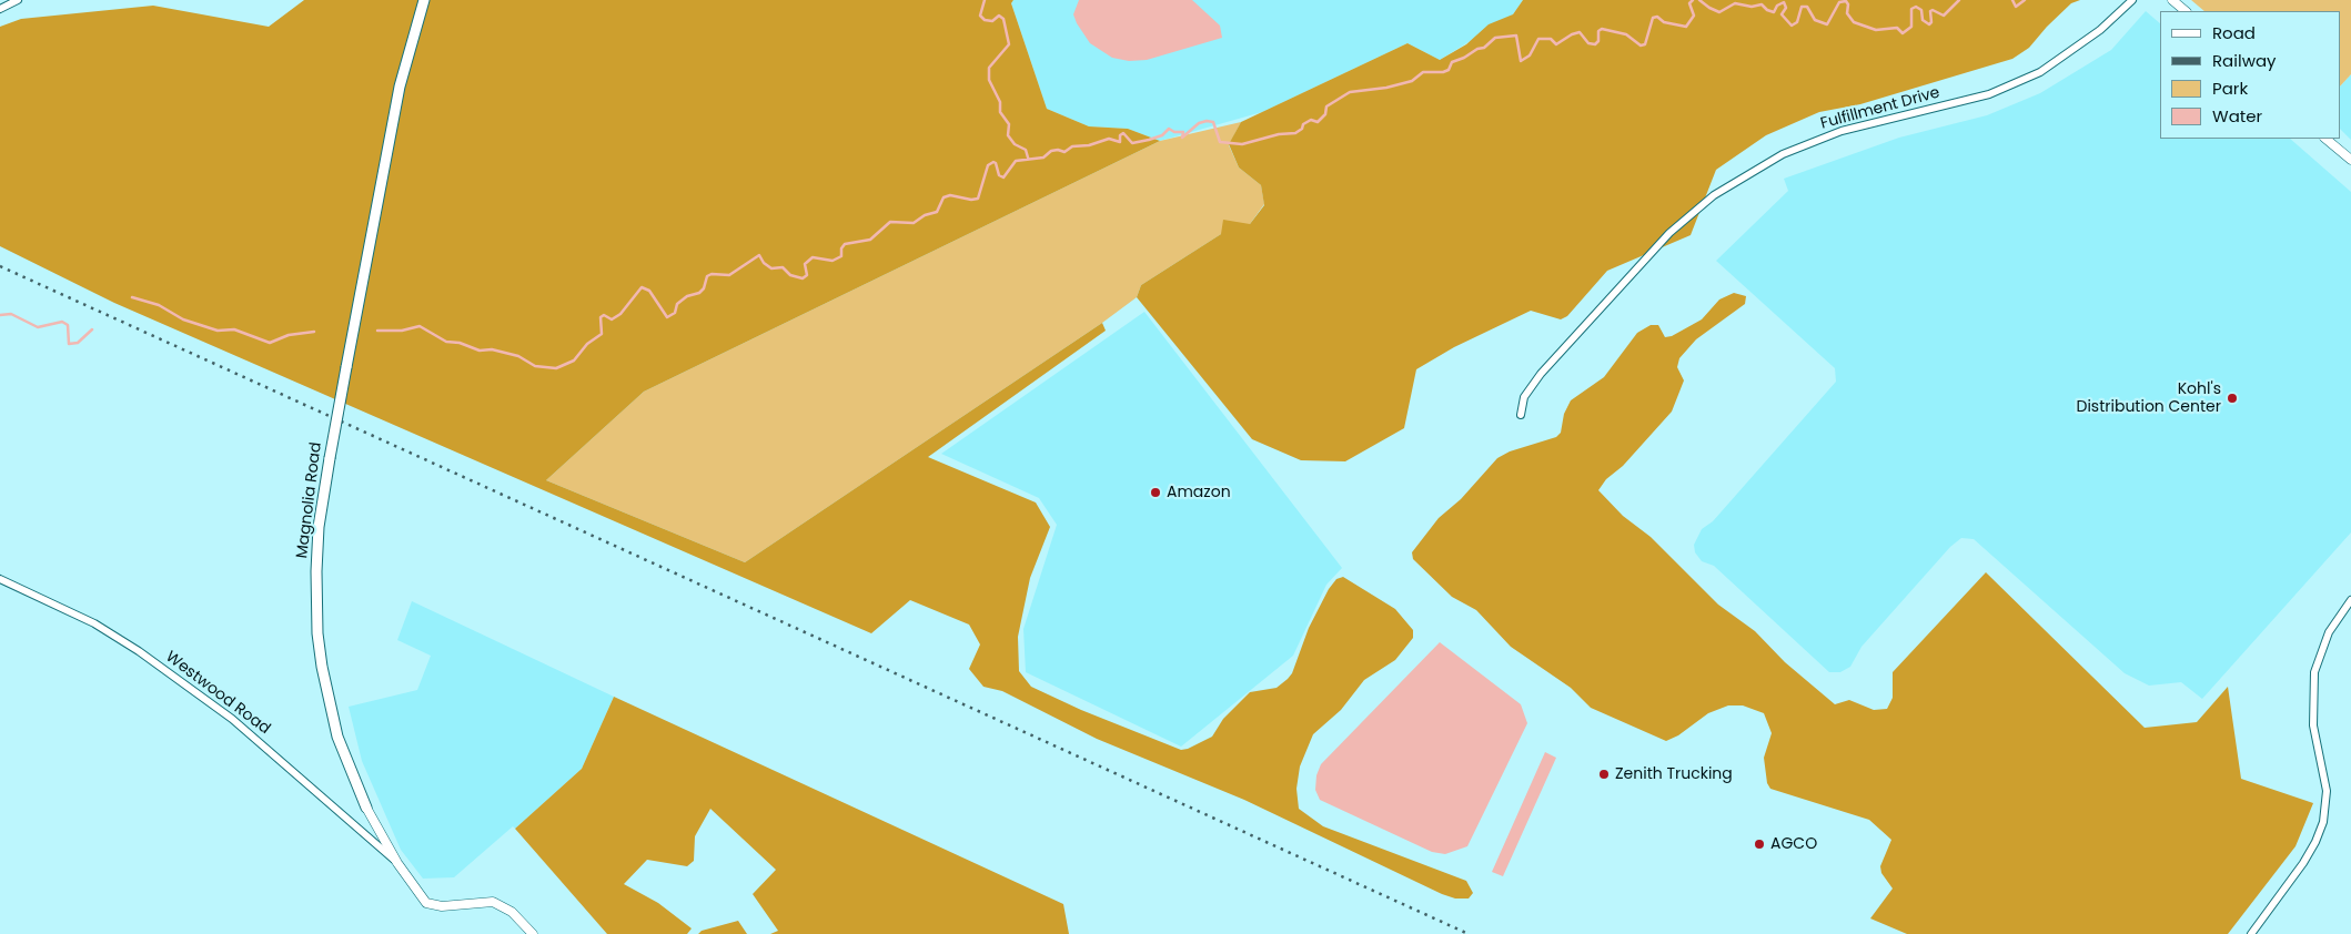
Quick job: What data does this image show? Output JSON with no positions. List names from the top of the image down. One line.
{"streets":{"main road":["Magnolia Road"],"street":["Fulfillment Drive","Westwood Road"]},"crossings":[["Magnolia Road","Westwood Road"]],"places":["Kohl's Distribution Center","Amazon","Zenith Trucking","AGCO"],"legend":["Road","Railway","Park","Water"]}
